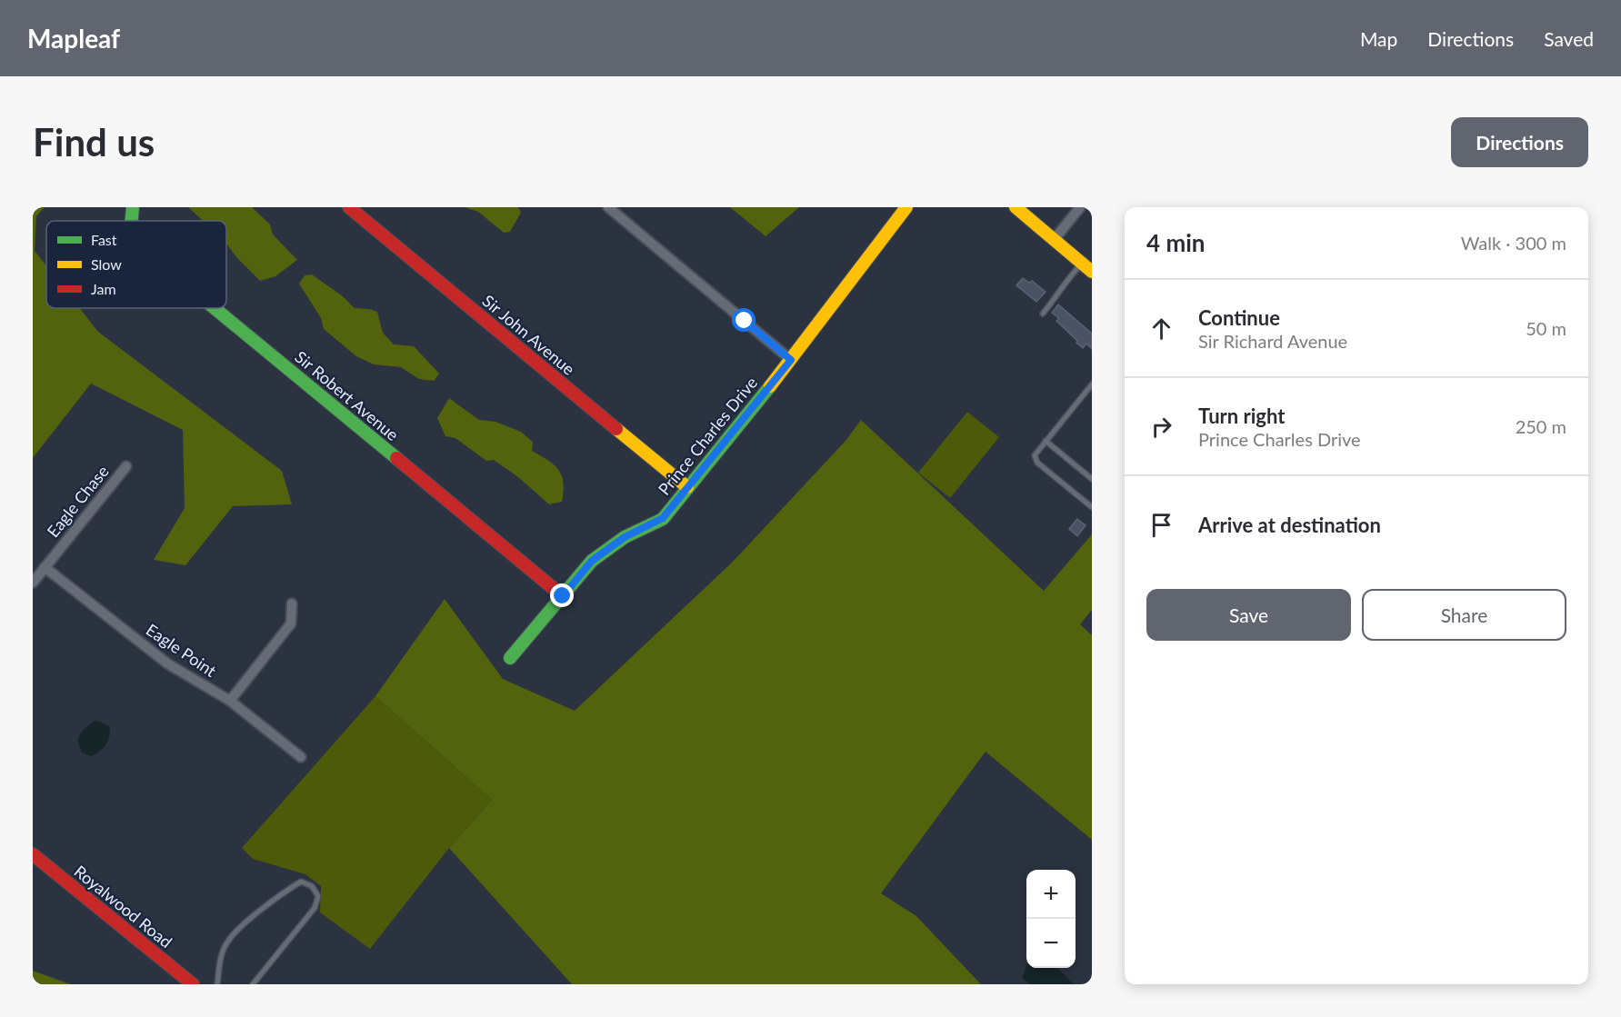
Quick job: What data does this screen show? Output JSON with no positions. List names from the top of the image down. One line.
{"streets":{"street":["Sir John Avenue","Sir Robert Avenue","Prince Charles Drive","Eagle Chase","Eagle Point","Royalwood Road"]},"crossings":[["Sir John Avenue","Prince Charles Drive"],["Sir Robert Avenue","Prince Charles Drive"],["Eagle Chase","Eagle Point"]],"legend":["Fast","Slow","Jam"],"page":{"header":"Mapleaf","nav":["Map","Directions","Saved"],"buttons":["Directions",["Save","Share"]],"title":"Find us","heading":["4 min","Walk · 300 m"],"list":[["Continue","Sir Richard Avenue","50 m"],["Turn right","Prince Charles Drive","250 m"],"Arrive at destination"],"map_buttons":["+","−"]}}
